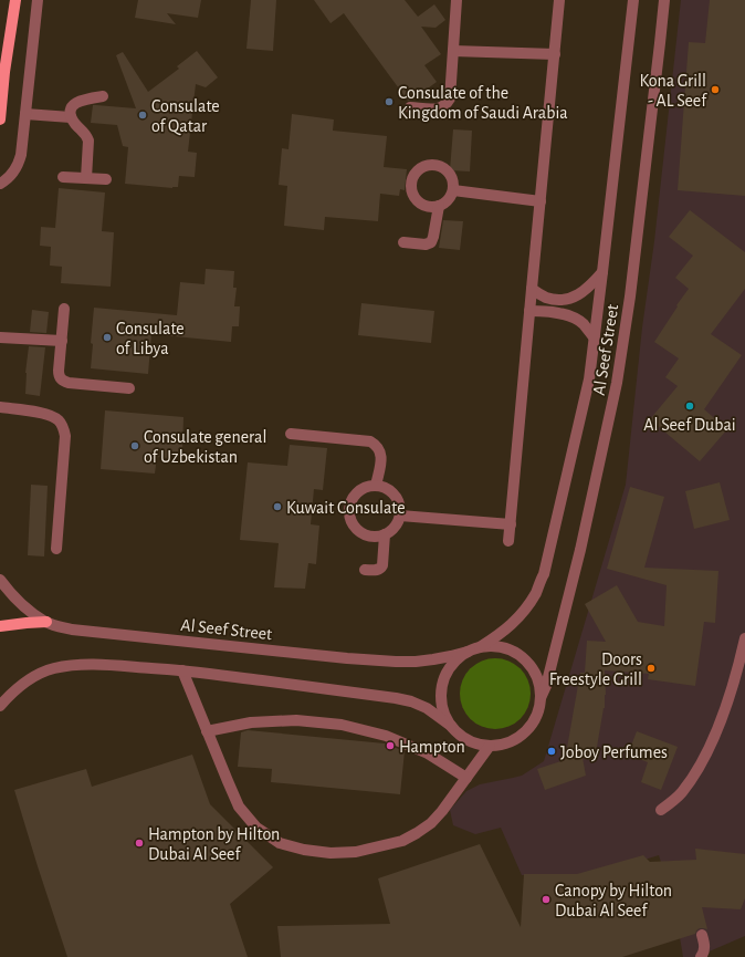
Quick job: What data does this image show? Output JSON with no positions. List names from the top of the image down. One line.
{"streets":{"street":["Al Seef Street"]},"places":["Kona Grill - AL Seef","Consulate of the Kingdom of Saudi Arabia","Consulate of Qatar","Consulate of Libya","Al Seef Dubai","Consulate general of Uzbekistan","Kuwait Consulate","Doors Freestyle Grill","Hampton","Joboy Perfumes","Hampton by Hilton Dubai Al Seef","Canopy by Hilton Dubai Al Seef"]}
